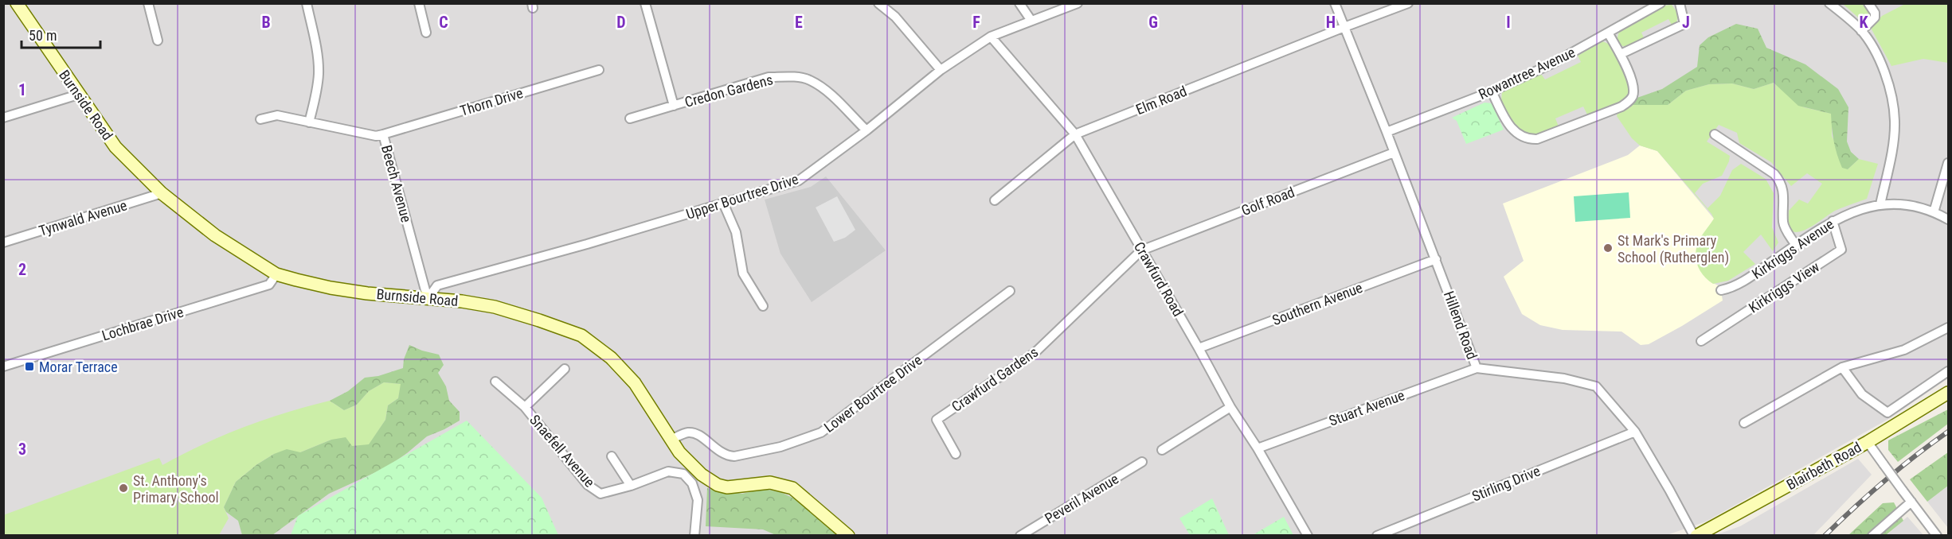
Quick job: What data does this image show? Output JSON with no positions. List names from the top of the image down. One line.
{"streets":{"street":["Rowantree Avenue","Credon Gardens","Elm Road","Thorn Drive","Burnside Road","Beech Avenue","Upper Bourtree Drive","Golf Road","Tynwald Avenue","Kirkriggs Avenue","Crawfurd Road","Kirkriggs View","Southern Avenue","Lochbrae Drive","Hillend Road","Crawfurd Gardens","Lower Bourtree Drive","Stuart Avenue","Snaefell Avenue","Blairbeth Road","Stirling Drive","Peveril Avenue"]},"crossings":[["Rowantree Avenue","Hillend Road"],["Credon Gardens","Upper Bourtree Drive"],["Elm Road","Crawfurd Road"],["Elm Road","Hillend Road"],["Thorn Drive","Beech Avenue"],["Burnside Road","Beech Avenue"],["Burnside Road","Upper Bourtree Drive"],["Burnside Road","Tynwald Avenue"],["Burnside Road","Lochbrae Drive"],["Burnside Road","Lower Bourtree Drive"],["Beech Avenue","Upper Bourtree Drive"],["Upper Bourtree Drive","Crawfurd Road"],["Golf Road","Crawfurd Road"],["Golf Road","Hillend Road"],["Golf Road","Crawfurd Gardens"],["Kirkriggs Avenue","Kirkriggs View"],["Crawfurd Road","Southern Avenue"],["Crawfurd Road","Crawfurd Gardens"],["Crawfurd Road","Stuart Avenue"],["Southern Avenue","Hillend Road"],["Hillend Road","Stuart Avenue"],["Hillend Road","Blairbeth Road"],["Hillend Road","Stirling Drive"]],"places":{"other":["St Mark's Primary School (Rutherglen)","St. Anthony's Primary School"],"transit":["Morar Terrace"]},"scale_bar":"50 m","grid":{"columns":["B","C","D","E","F","G","H","I","J","K"],"rows":["1","2","3"]}}
